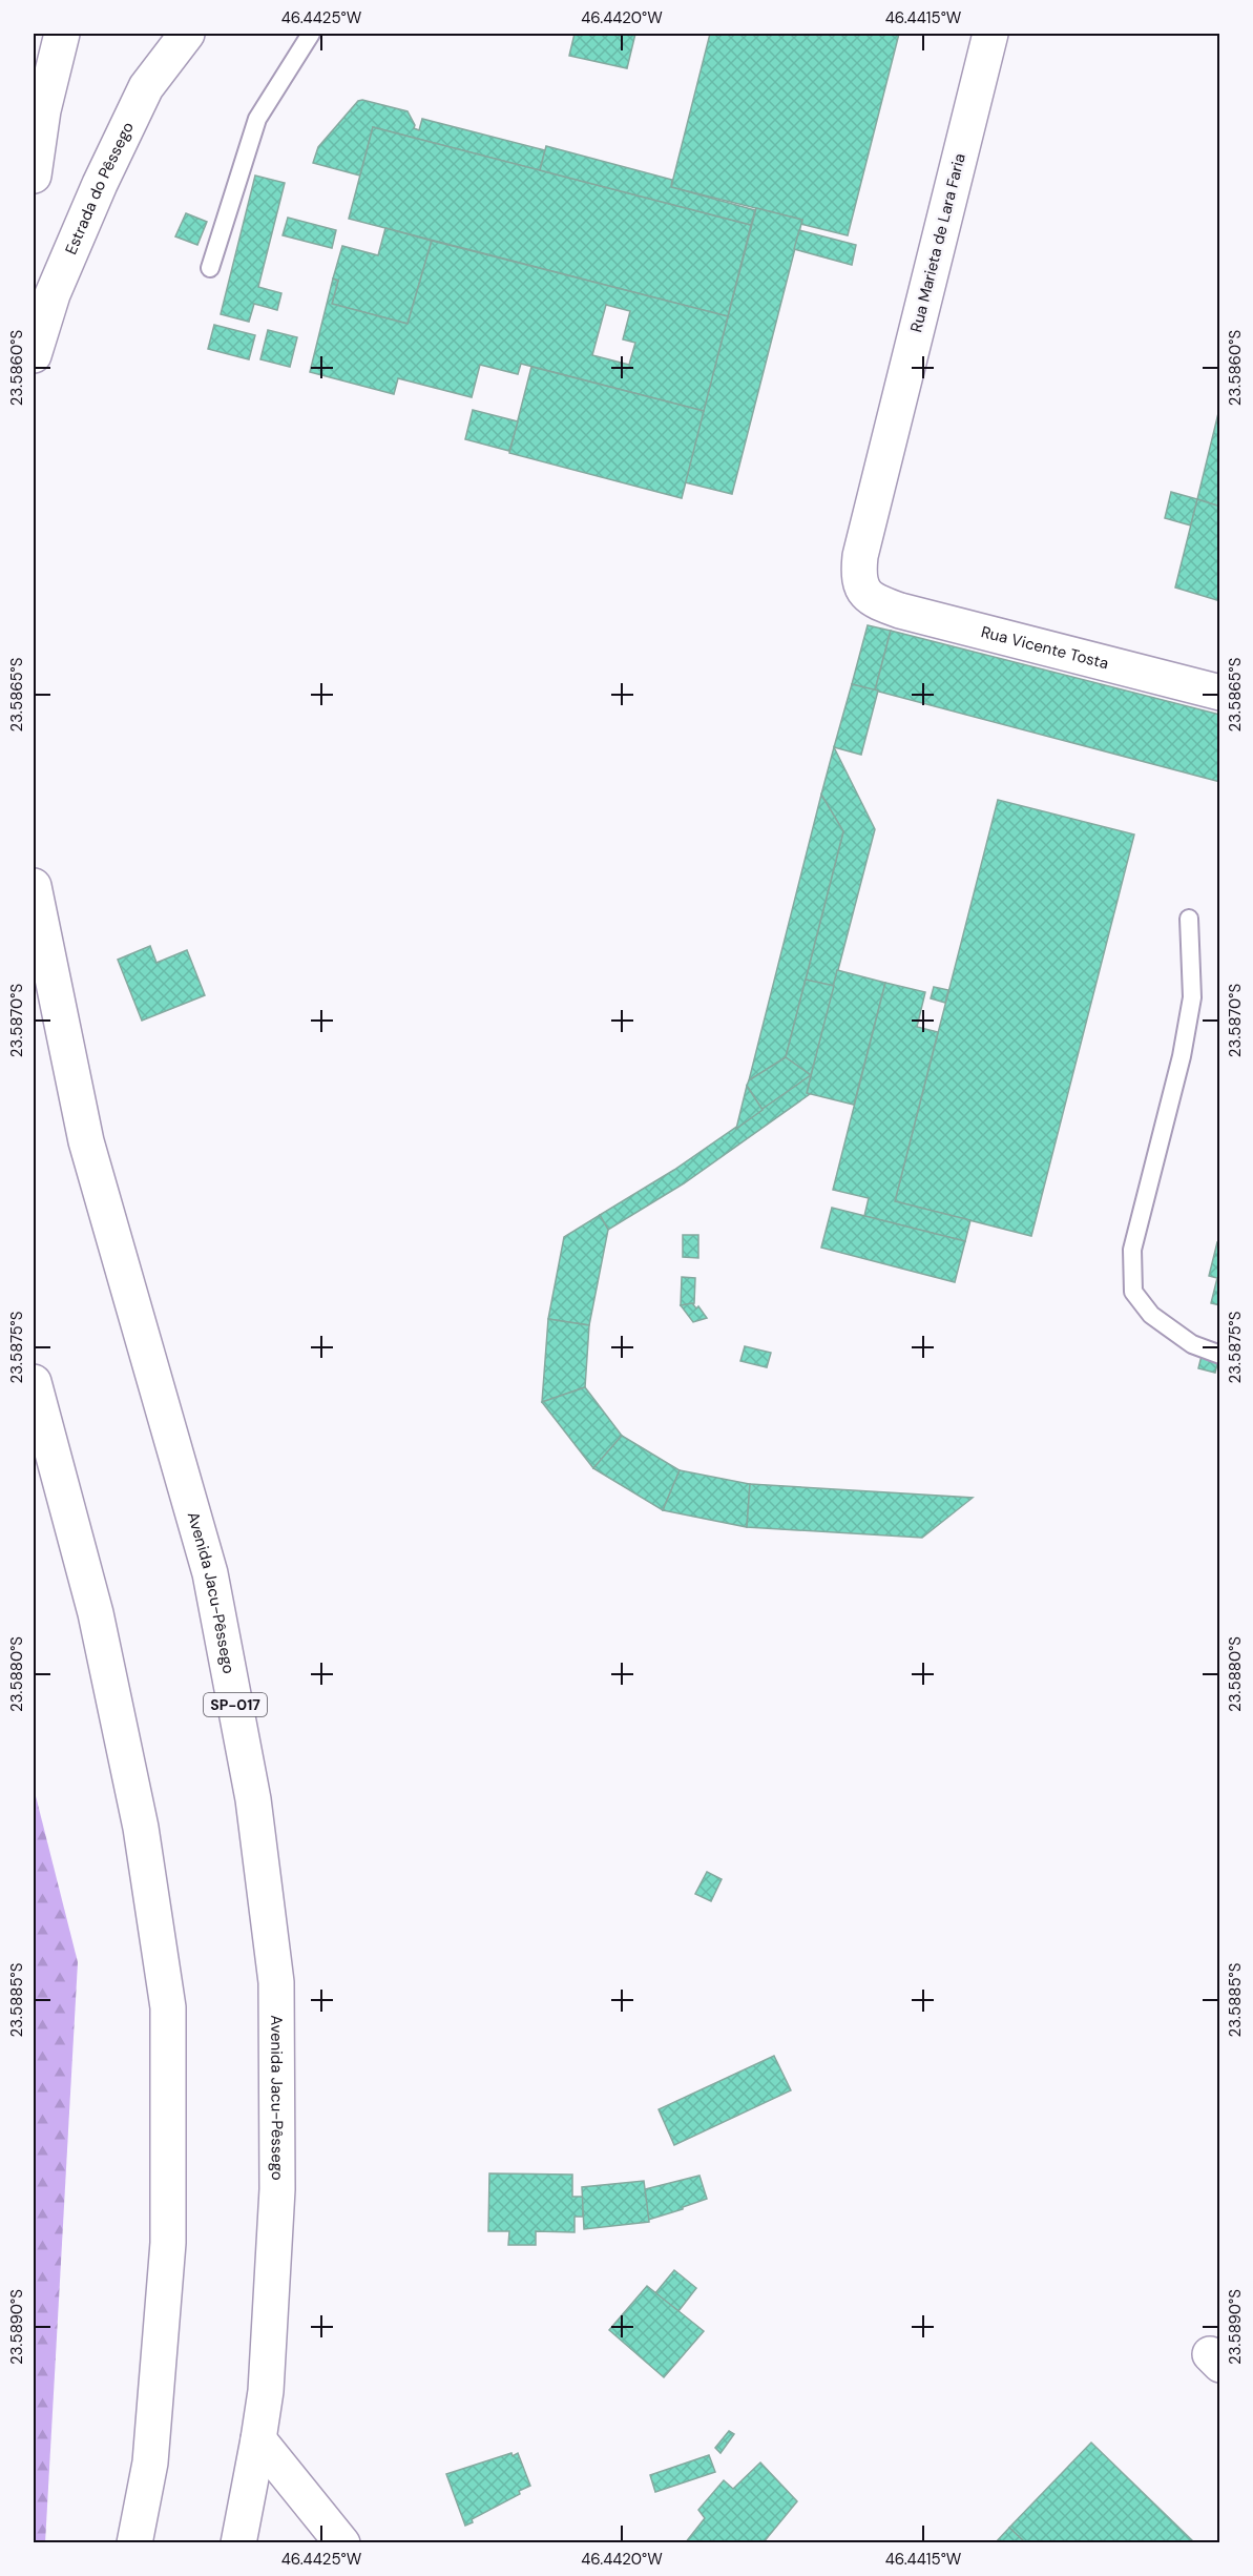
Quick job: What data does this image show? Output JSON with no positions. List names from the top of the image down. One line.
{"streets":{"main road":["Estrada do Pêssego","Rua Marieta de Lara Faria","Rua Vicente Tosta","Avenida Jacu-Pêssego","SP-017"]},"crossings":[["Rua Marieta de Lara Faria","Rua Vicente Tosta"]],"coordinates":["46.4425°W","46.4420°W","46.4415°W","23.5860°S","23.5865°S","23.5870°S","23.5875°S","23.5880°S","23.5885°S","23.5890°S"]}
